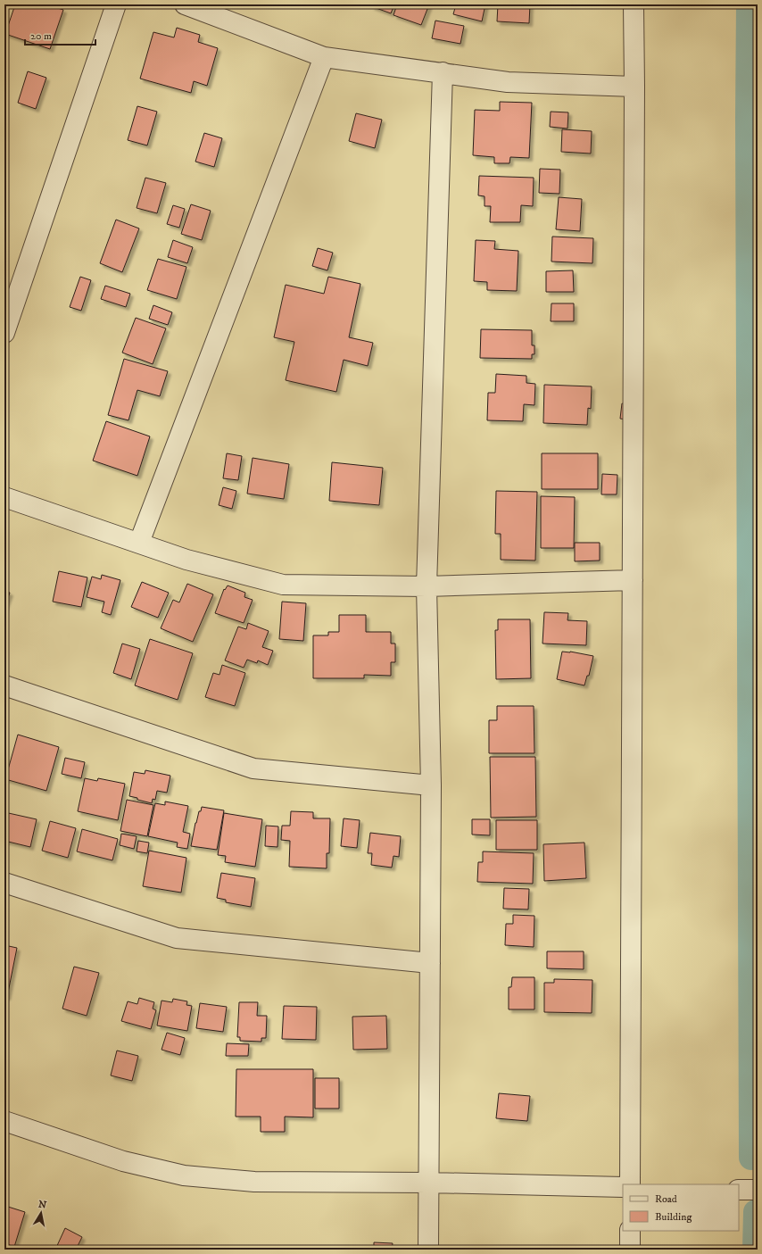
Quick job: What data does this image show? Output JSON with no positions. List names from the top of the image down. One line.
{"legend":["Road","Building"],"scale_bar":"20 m","north":"top"}
